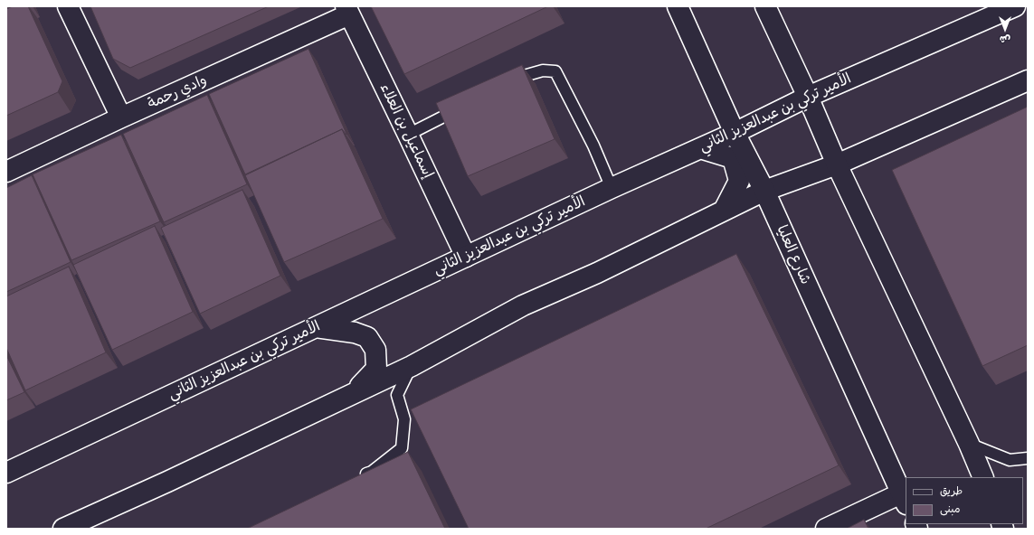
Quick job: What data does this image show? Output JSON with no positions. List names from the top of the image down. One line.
{"streets":{"street":["وادي رحمة","الأمير تركي بن عبدالعزيز الثاني","إسماعيل بن العلاء","شارع العليا"]},"crossings":[["وادي رحمة","إسماعيل بن العلاء"],["الأمير تركي بن عبدالعزيز الثاني","إسماعيل بن العلاء"],["الأمير تركي بن عبدالعزيز الثاني","شارع العليا"]],"legend":["طريق","مبنى"],"north":"bottom"}
